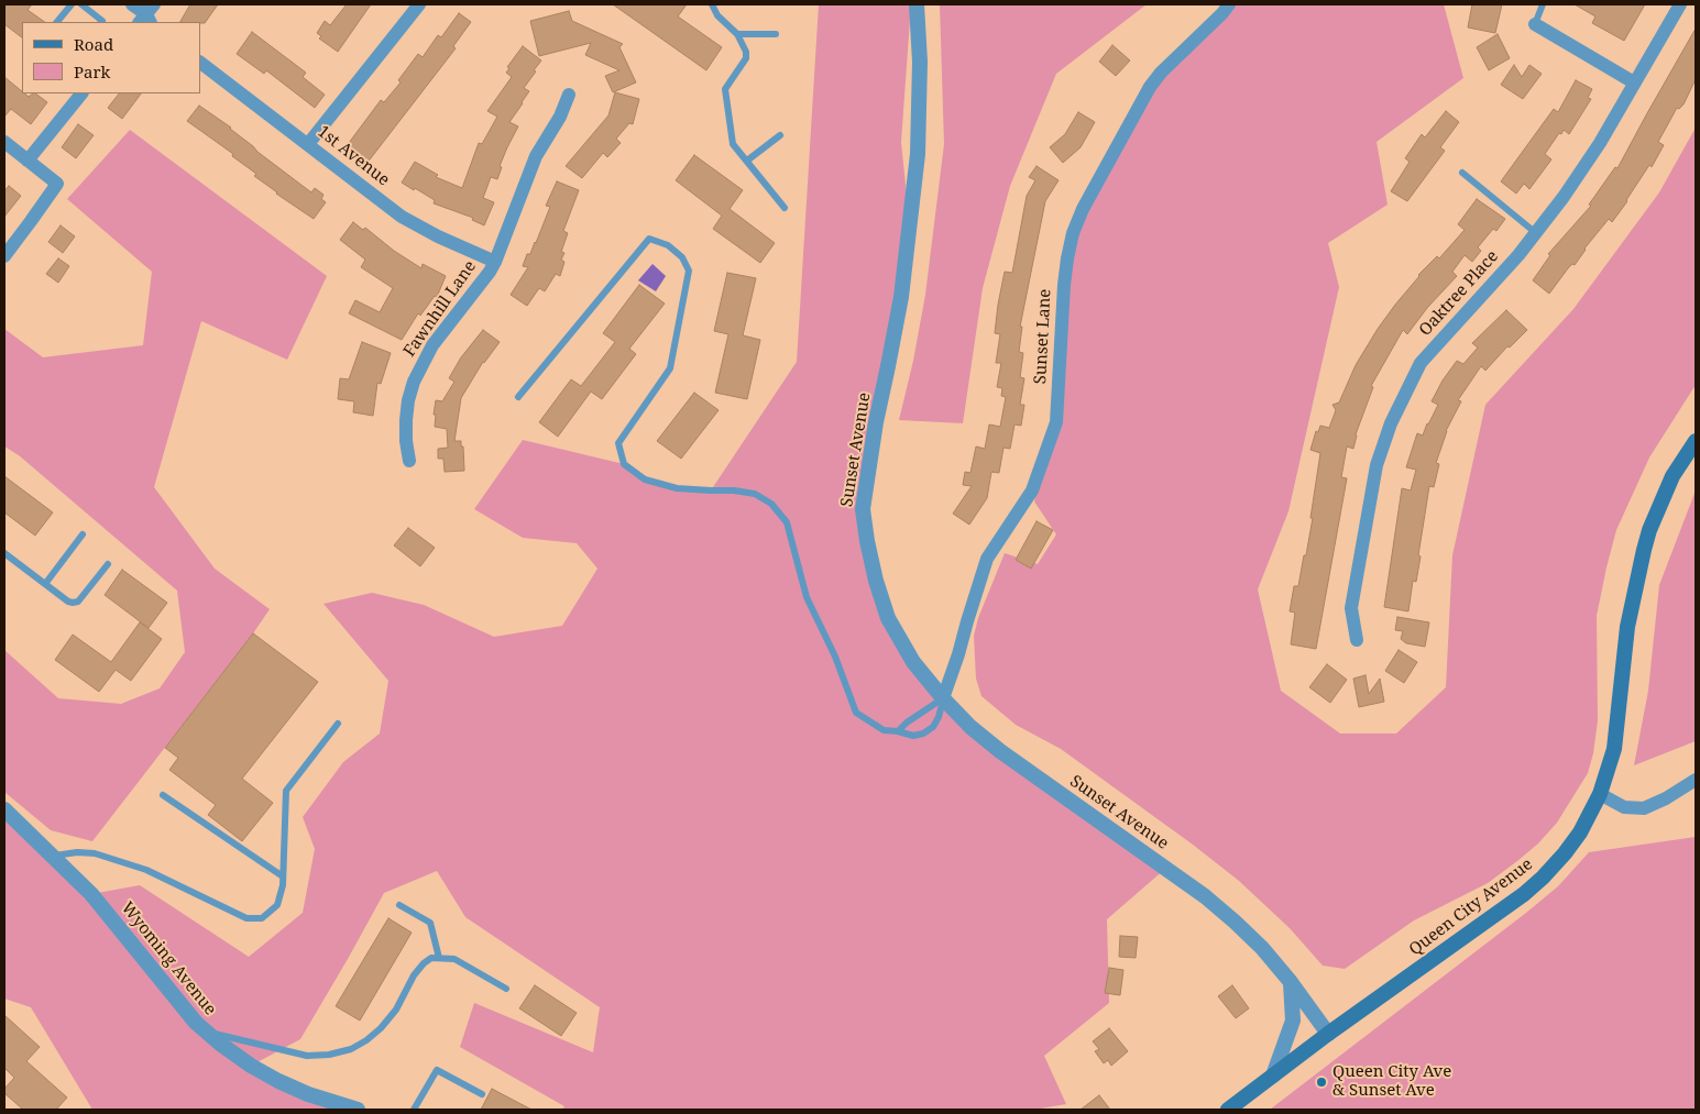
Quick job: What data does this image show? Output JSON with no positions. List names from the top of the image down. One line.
{"streets":{"main road":["Queen City Avenue"],"street":["1st Avenue","Oaktree Place","Fawnhill Lane","Sunset Lane","Sunset Avenue","Wyoming Avenue"]},"crossings":[["1st Avenue","Fawnhill Lane"],["Sunset Lane","Sunset Avenue"],["Sunset Avenue","Queen City Avenue"]],"places":["Queen City Ave & Sunset Ave"],"legend":["Road","Park"]}
